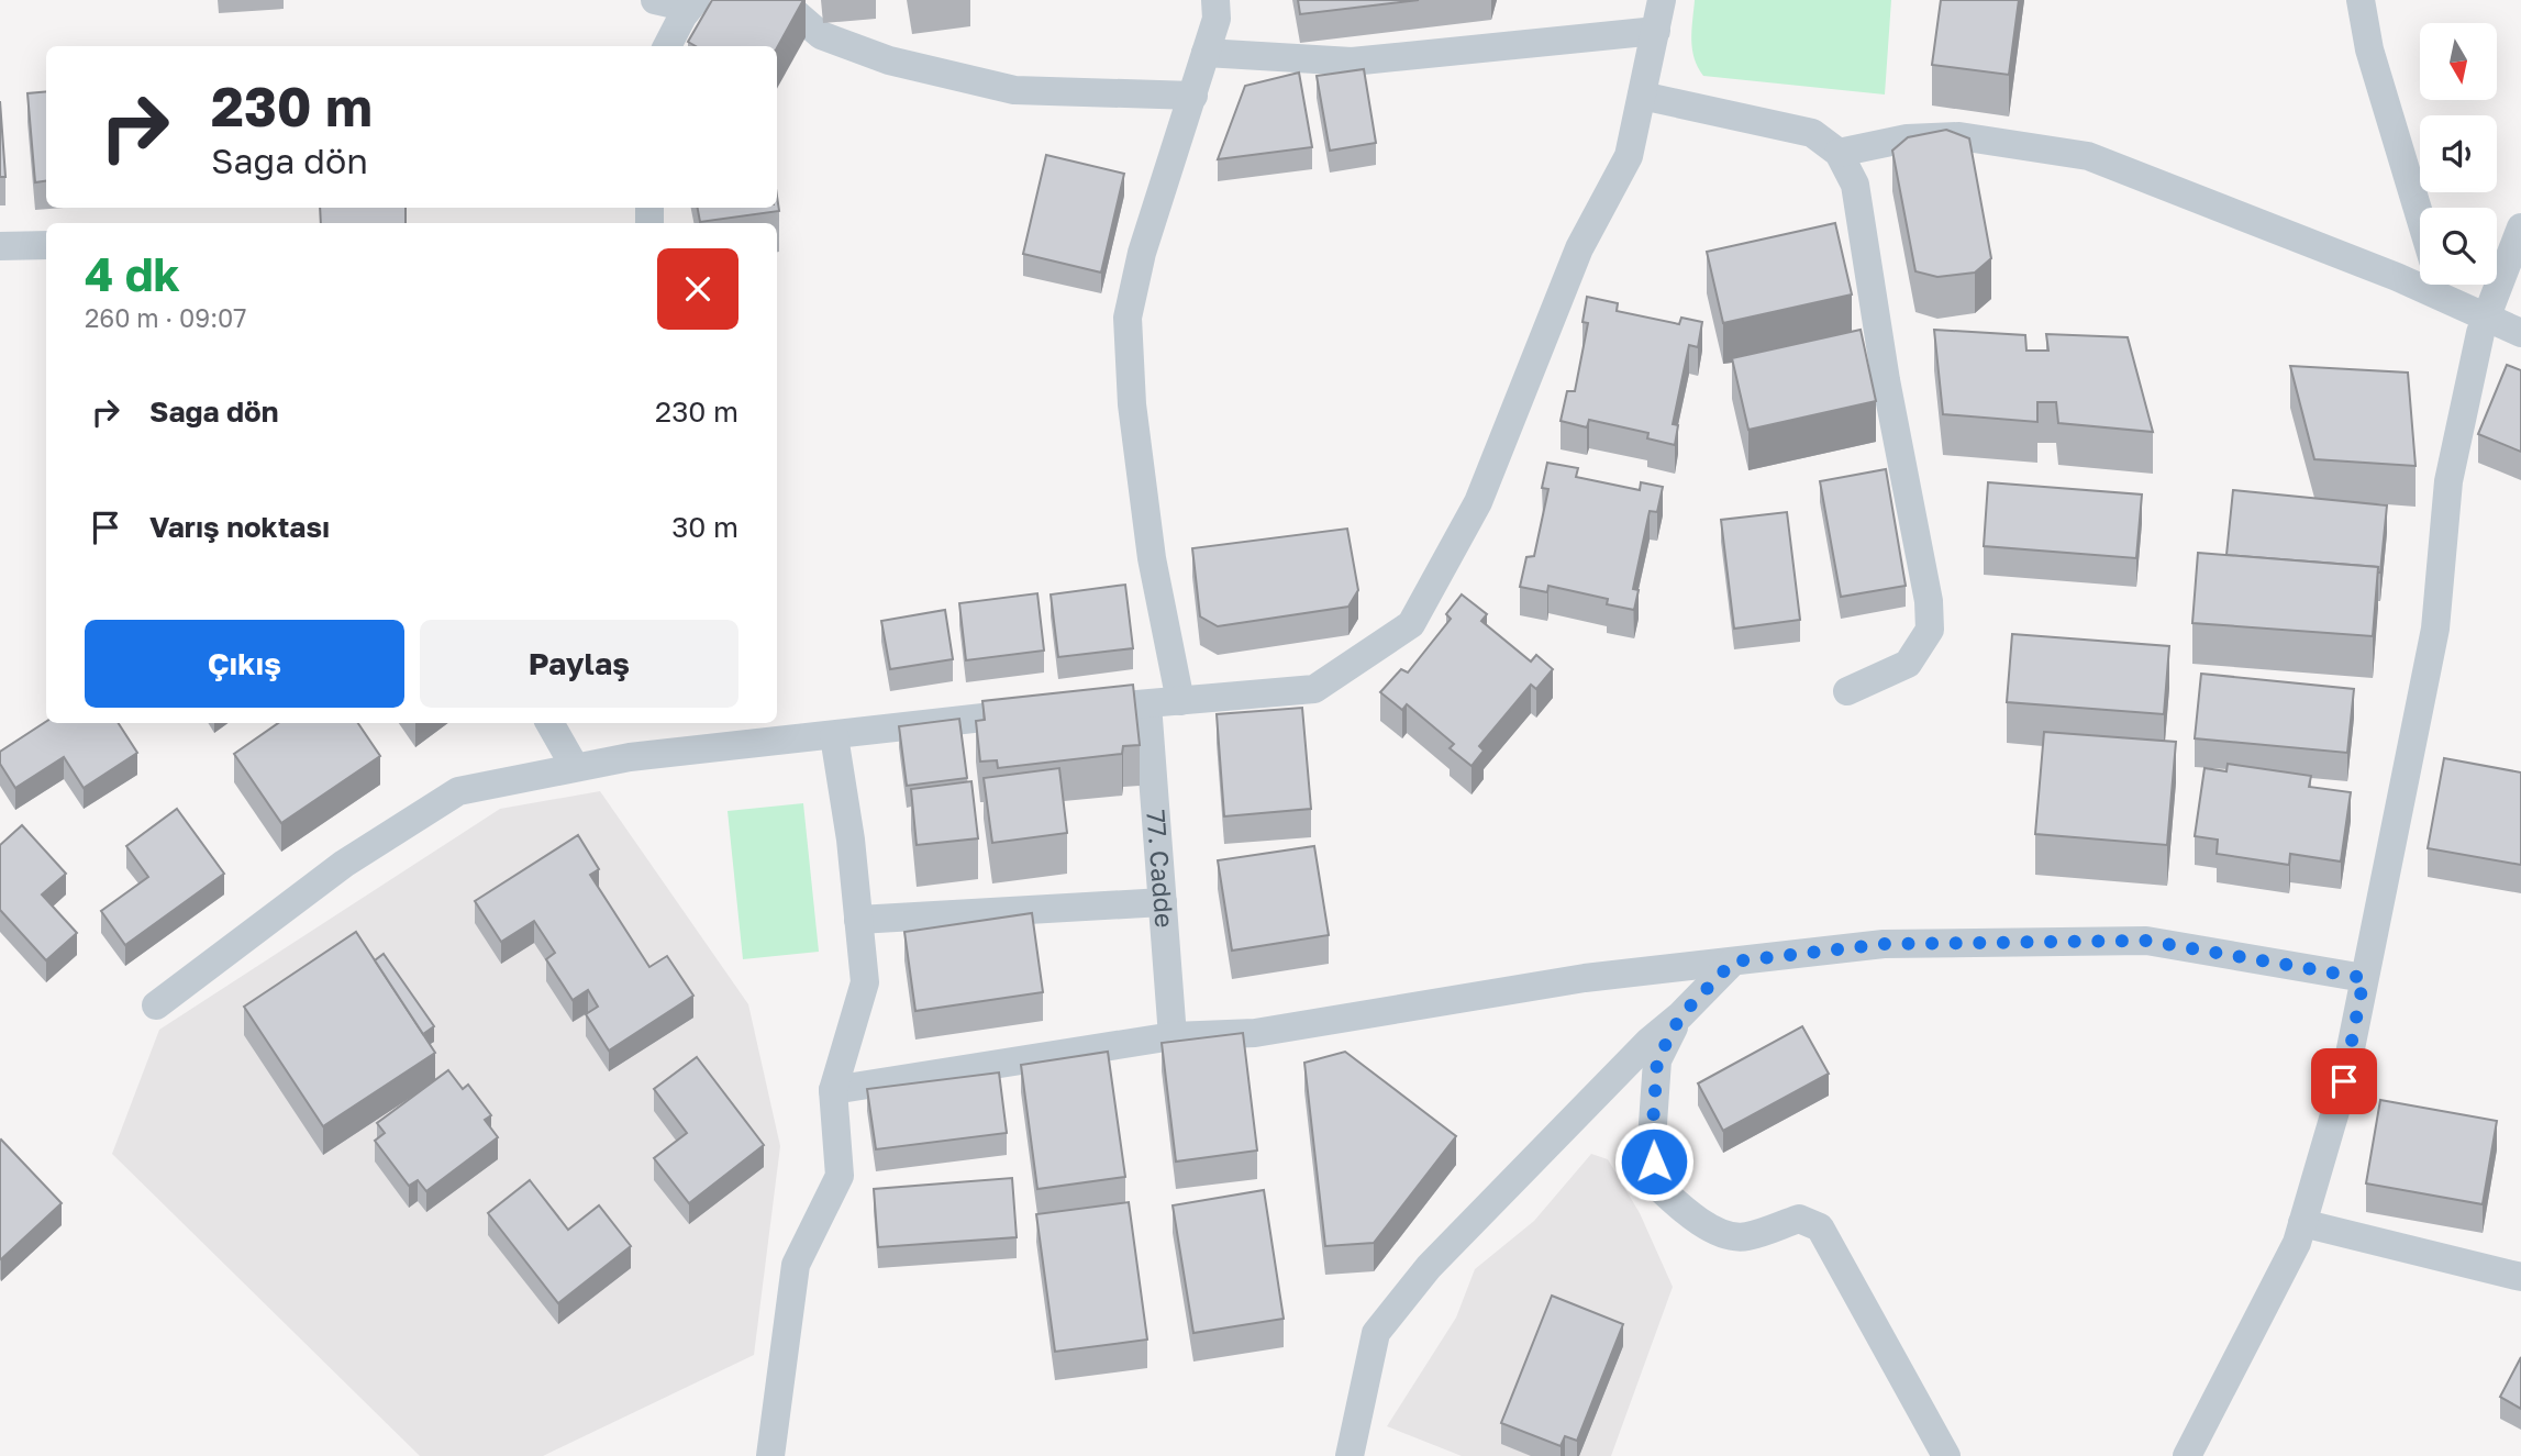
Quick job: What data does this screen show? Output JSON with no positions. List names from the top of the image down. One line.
{"streets":{"street":["77. Cadde"]},"north":"bottom","page":{"turn":["230 m","Sağa dön"],"heading":["4 dk","260 m · 09:07"],"list":[{"name":"Sağa dön","value":"230 m"},{"name":"Varış noktası","value":"30 m"}],"buttons":["Çıkış","Paylaş"]}}
